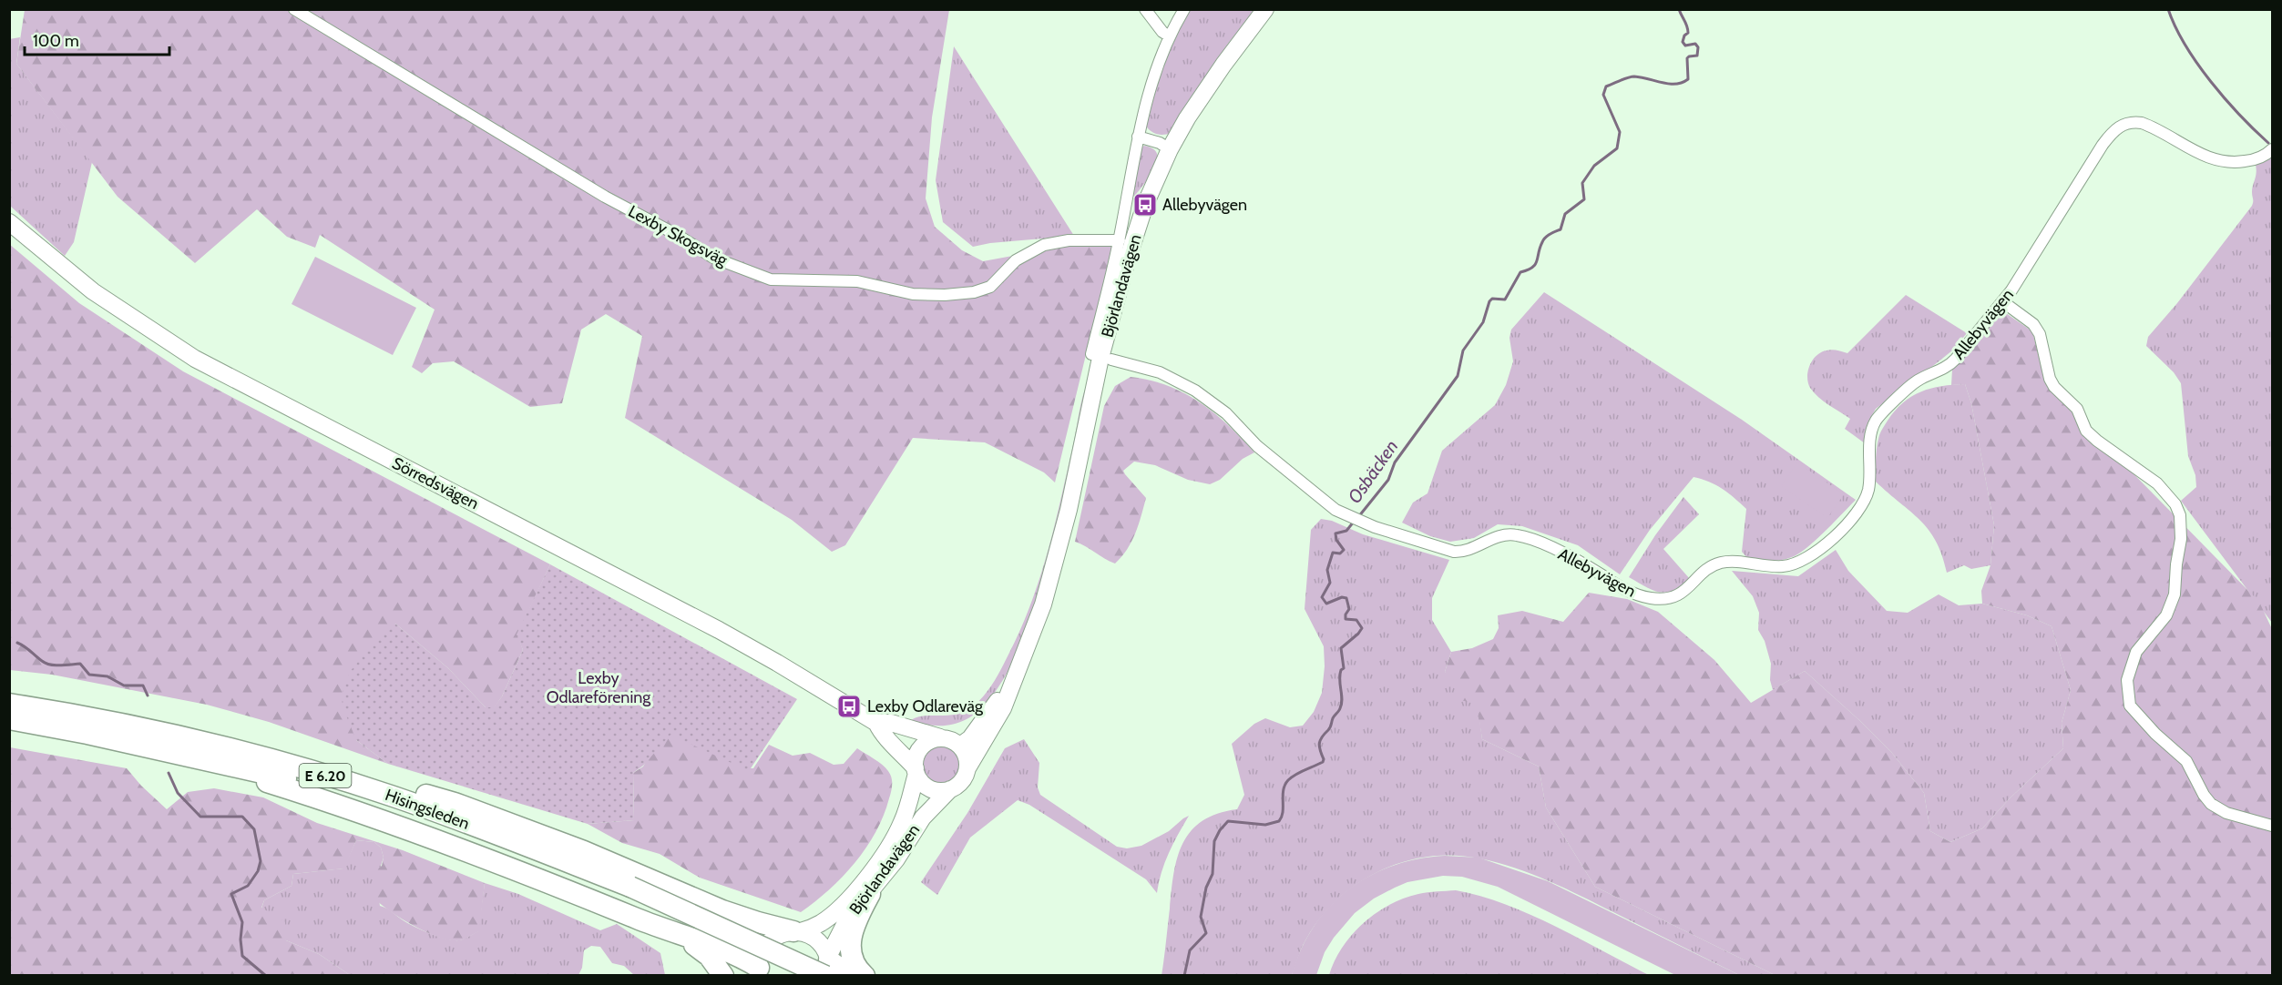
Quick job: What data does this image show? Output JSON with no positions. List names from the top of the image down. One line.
{"streets":{"highway":["E 6.20","Hisingsleden"],"street":["Lexby Skogsväg","Björlandavägen","Allebyvägen","Sörredsvägen"]},"crossings":[["Lexby Skogsväg","Björlandavägen"],["Björlandavägen","Allebyvägen"],["Björlandavägen","Sörredsvägen"],["Björlandavägen","Hisingsleden"]],"water":["Osbäcken"],"parks":["Lexby Odlareförening"],"places":{"bus stop":["Allebyvägen","Lexby Odlareväg"]},"scale_bar":"100 m"}
